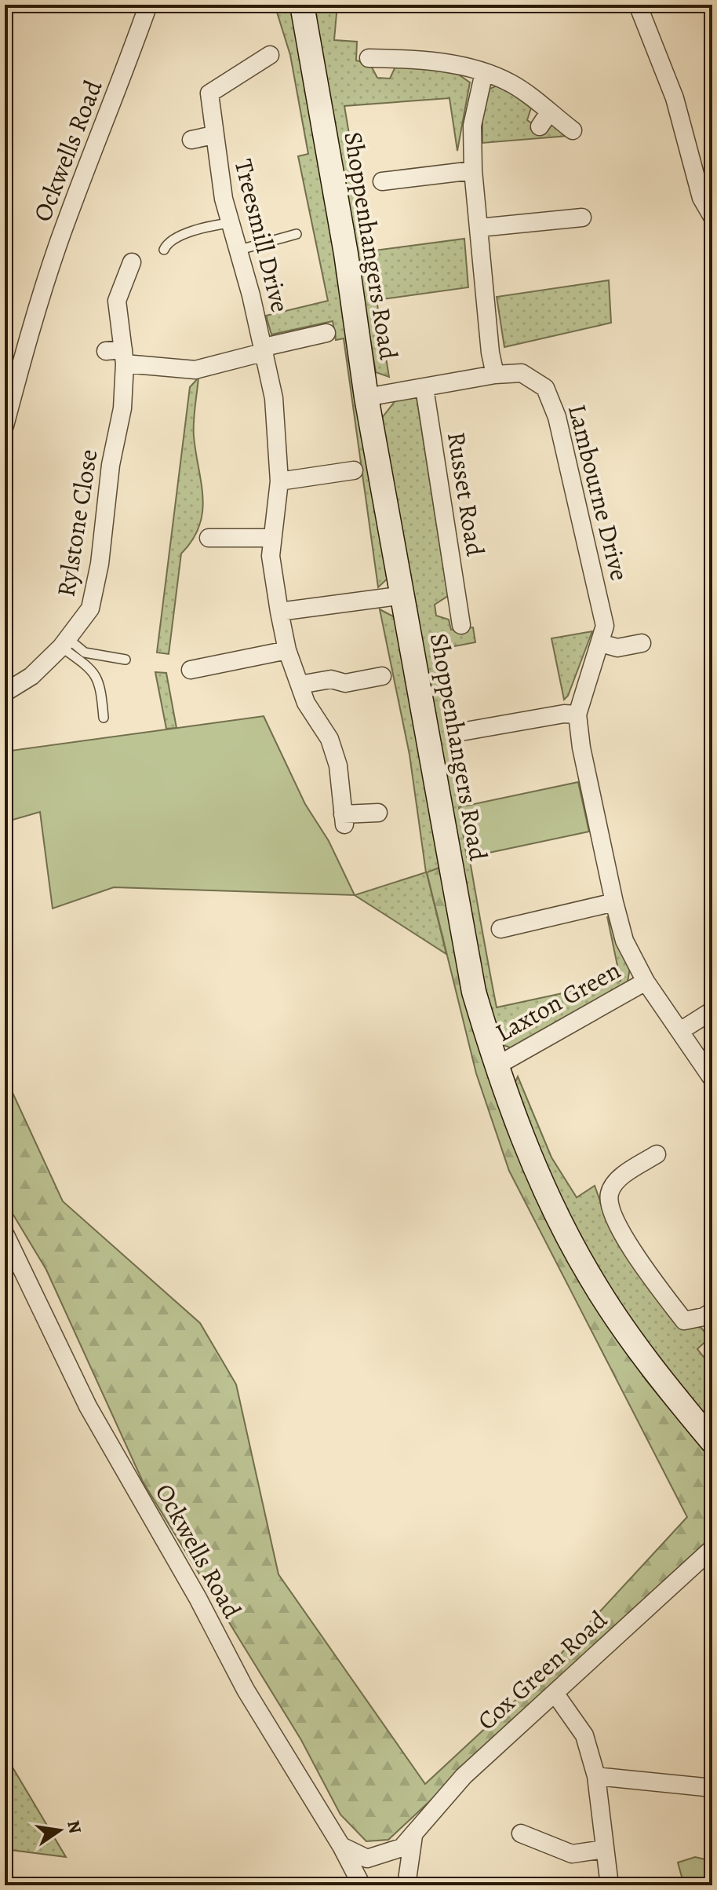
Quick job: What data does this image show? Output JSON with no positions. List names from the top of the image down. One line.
{"streets":{"street":["Ockwells Road","Treesmill Drive","Shoppenhangers Road","Lambourne Drive","Russet Road","Rylstone Close","Laxton Green","Cox Green Road"]},"crossings":[["Ockwells Road","Cox Green Road"],["Shoppenhangers Road","Lambourne Drive"],["Shoppenhangers Road","Laxton Green"],["Lambourne Drive","Russet Road"],["Lambourne Drive","Laxton Green"]],"north":"right"}
